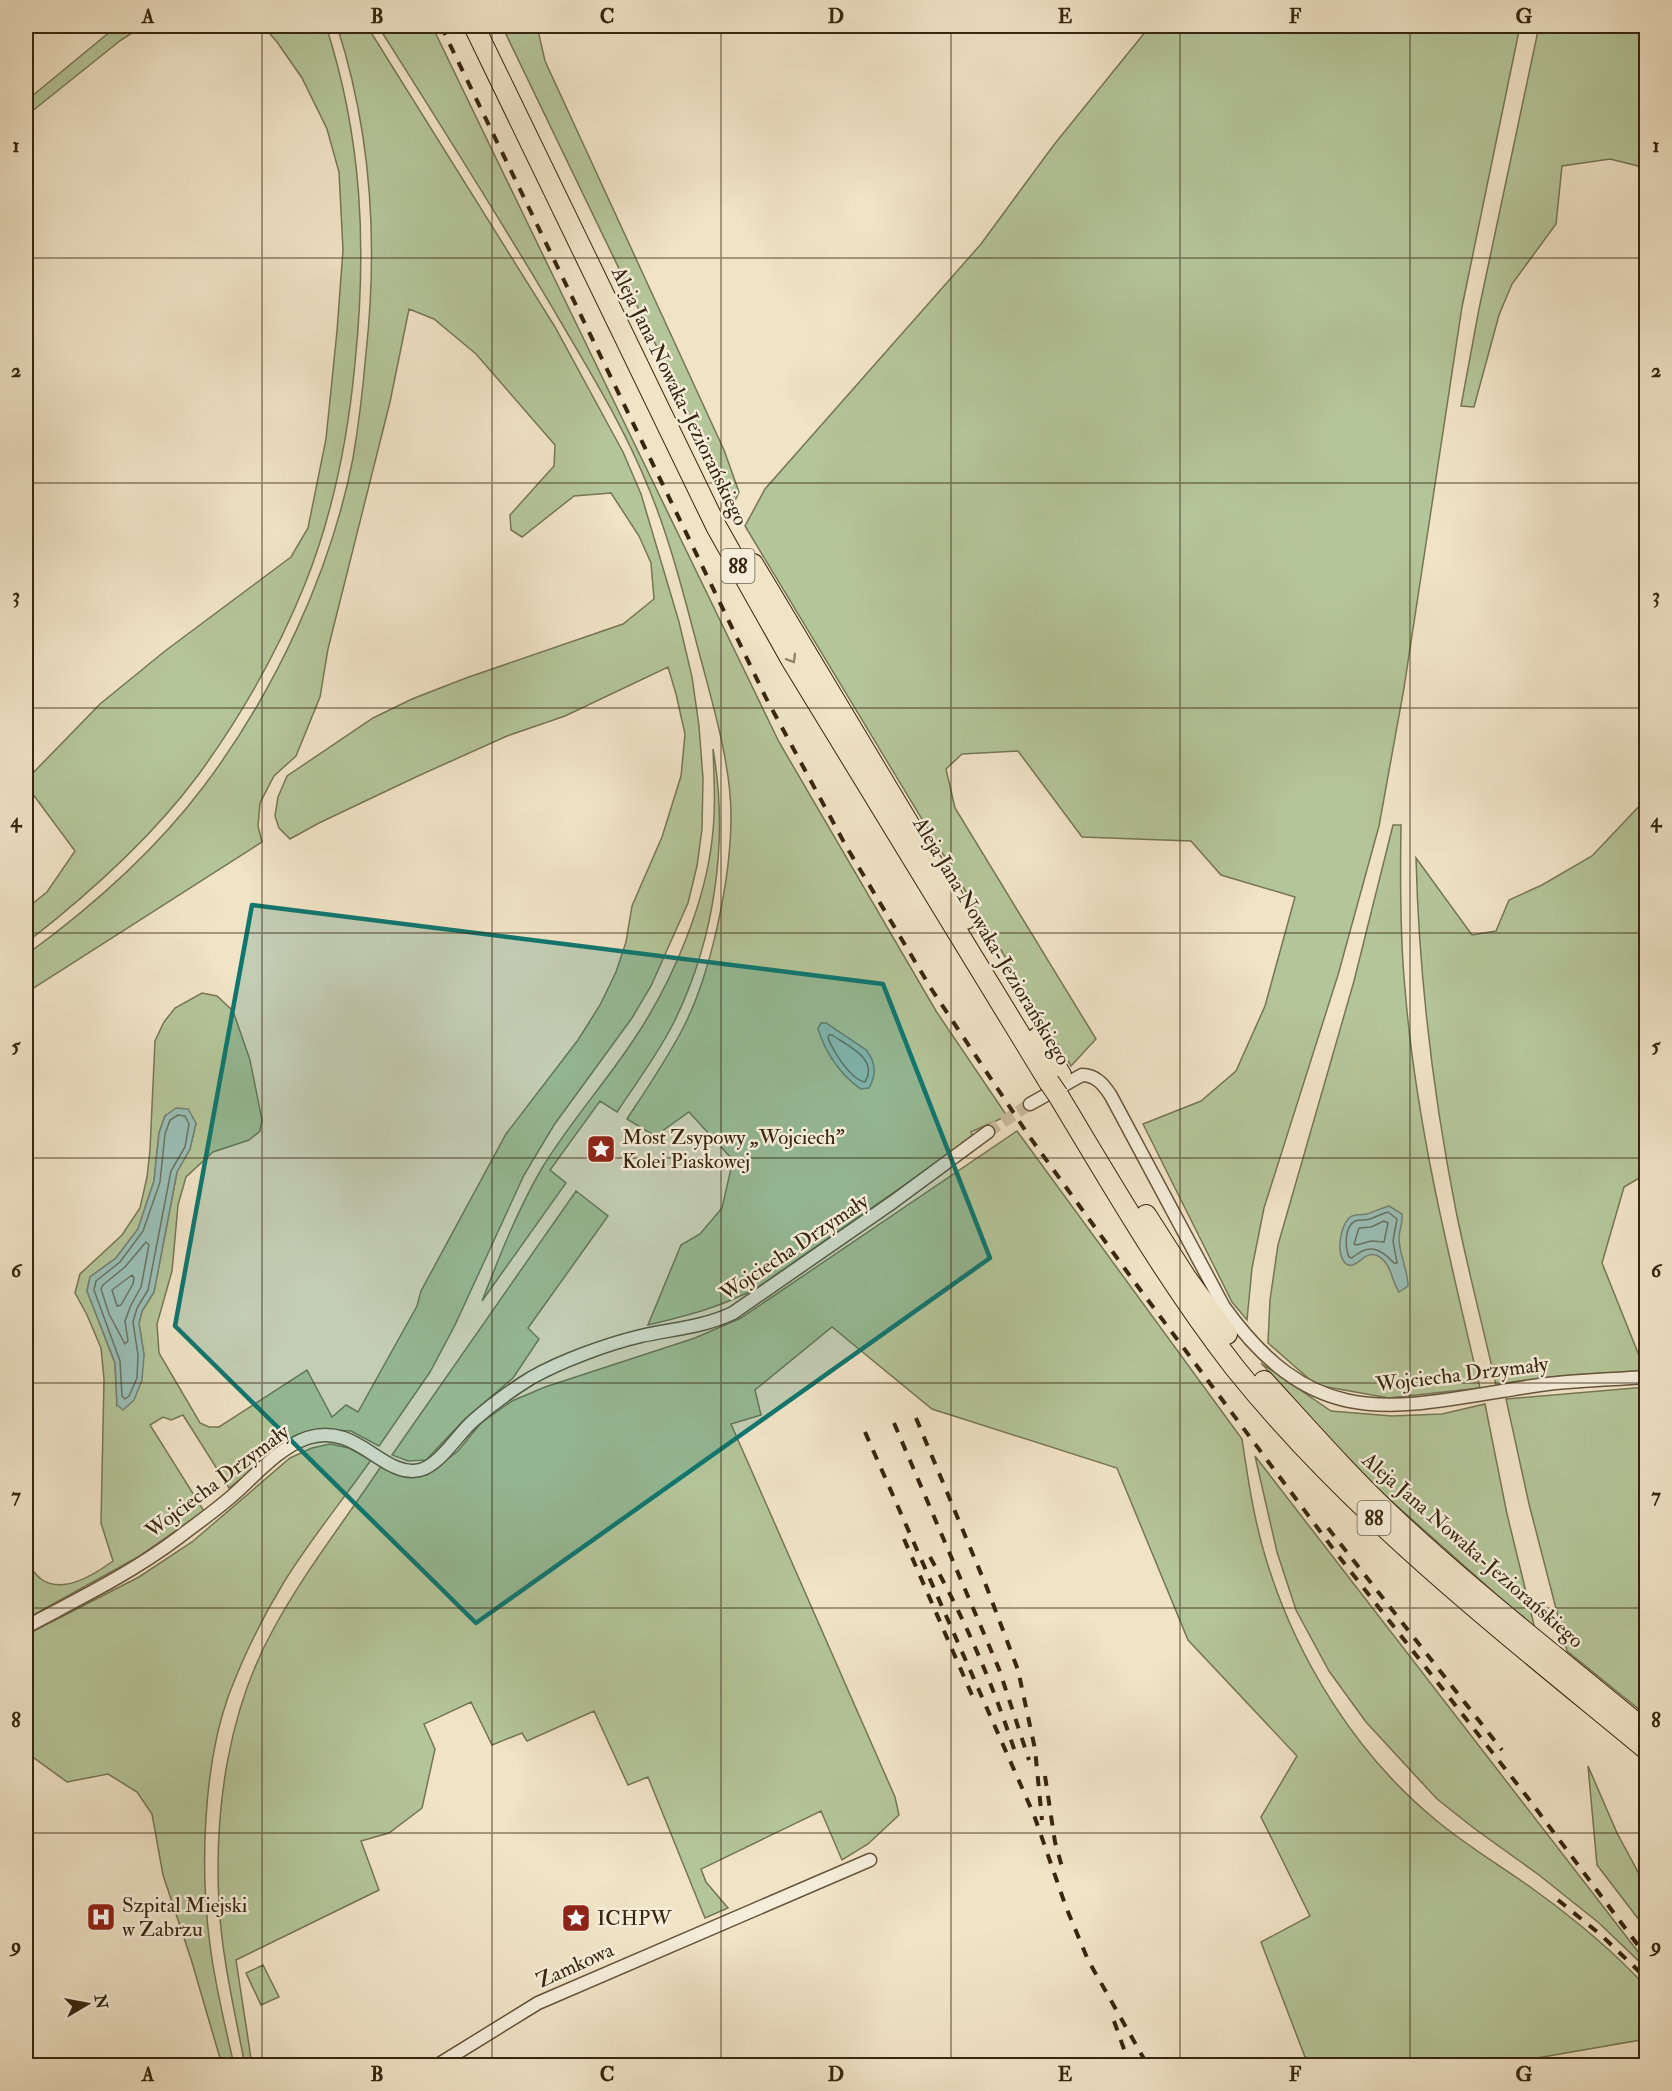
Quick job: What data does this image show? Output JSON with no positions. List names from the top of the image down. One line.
{"streets":{"main road":["Aleja Jana Nowaka-Jeziorańskiego","88"],"street":["Wojciecha Drzymały","Zamkowa"]},"places":{"place":["Most Zsypowy „Wojciech” Kolei Piaskowej","ICHPW"],"hospital":["Szpital Miejski w Zabrzu"]},"north":"right","grid":{"columns":["A","B","C","D","E","F","G"],"rows":["1","2","3","4","5","6","7","8","9"]}}
